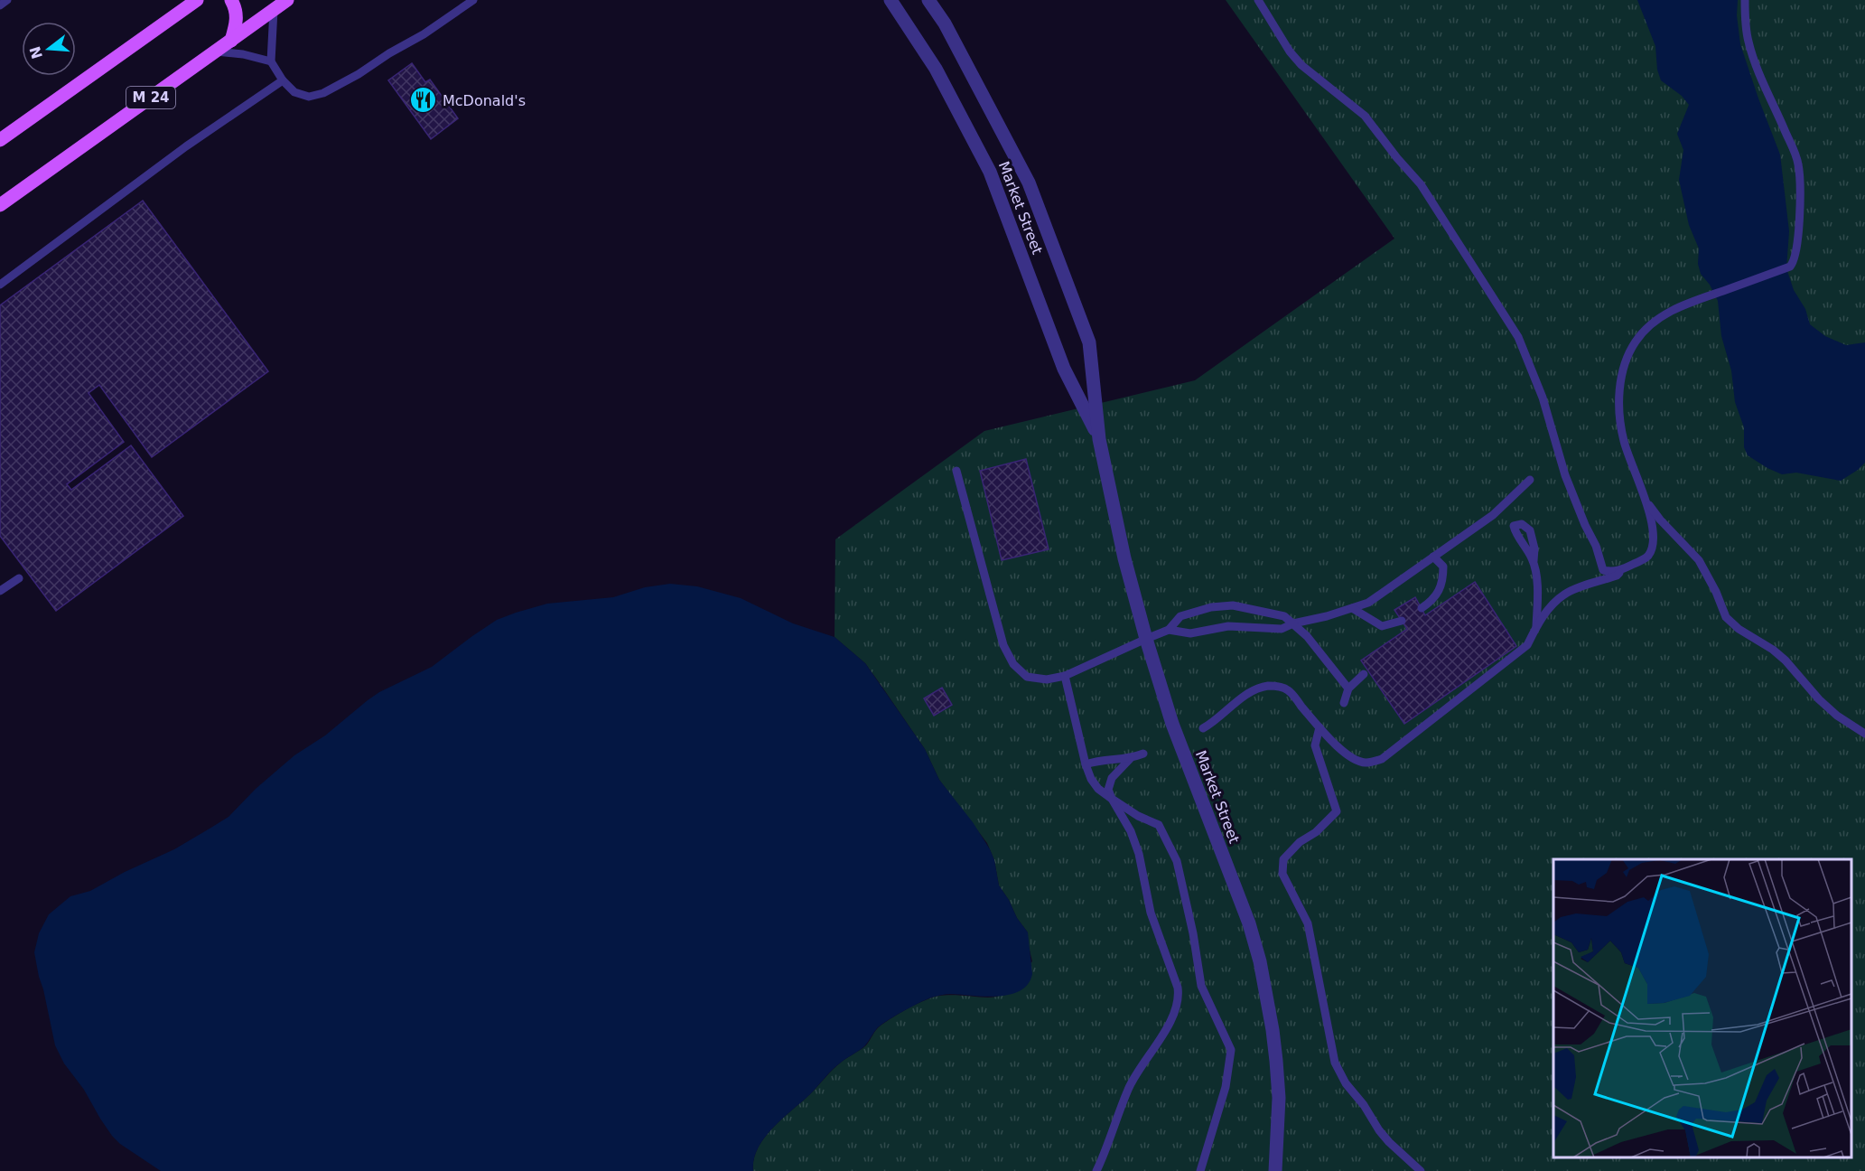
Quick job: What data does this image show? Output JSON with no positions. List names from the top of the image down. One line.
{"streets":{"main road":["M 24"],"street":["Market Street"]},"places":{"restaurant":["McDonald's"]},"north":"left"}
